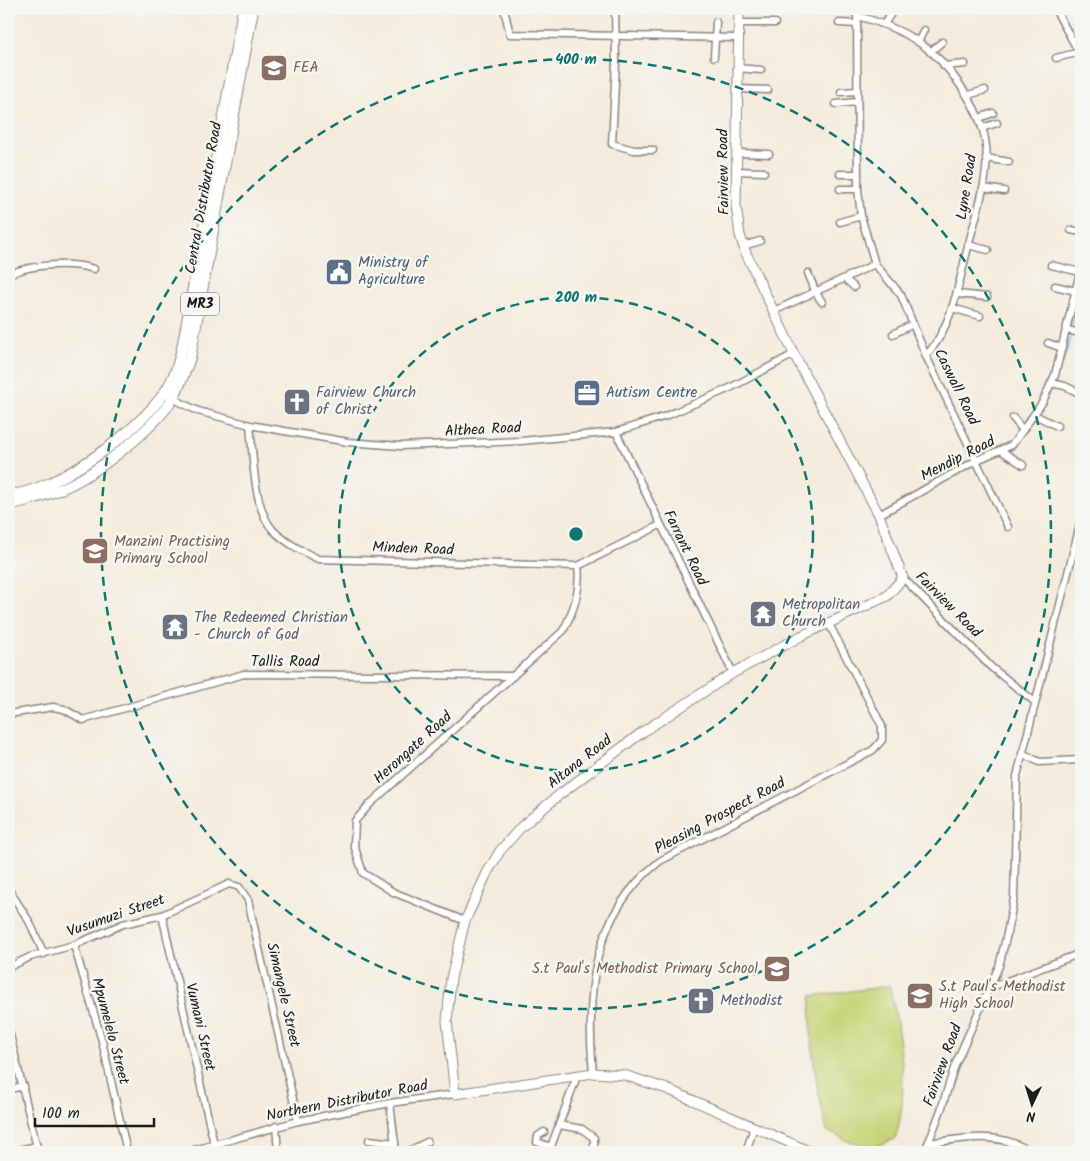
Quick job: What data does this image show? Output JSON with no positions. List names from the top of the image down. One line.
{"streets":{"highway":["Central Distributor Road","MR3"],"main road":["Fairview Road","Altana Road"],"street":["Lyne Road","Caswall Road","Althea Road","Mendip Road","Farrant Road","Minden Road","Tallis Road","Herongate Road","Pleasing Prospect Road","Vusumuzi Street","Simangele Street","Vumani Street","Mpumelelo Street","Northern Distributor Road"]},"crossings":[["Fairview Road","Althea Road"],["Fairview Road","Mendip Road"],["Fairview Road","Altana Road"],["Lyne Road","Caswall Road"],["Central Distributor Road","Althea Road"],["Caswall Road","Mendip Road"],["Althea Road","Farrant Road"],["Althea Road","Minden Road"],["Farrant Road","Minden Road"],["Farrant Road","Altana Road"],["Minden Road","Herongate Road"],["Tallis Road","Herongate Road"],["Herongate Road","Altana Road"],["Altana Road","Pleasing Prospect Road"],["Altana Road","Northern Distributor Road"],["Vusumuzi Street","Simangele Street"],["Vusumuzi Street","Vumani Street"],["Vusumuzi Street","Mpumelelo Street"],["Simangele Street","Northern Distributor Road"],["Vumani Street","Northern Distributor Road"]],"places":{"school or university":["FEA","Manzini Practising Primary School","S.t Paul's Methodist Primary School","S.t Paul's Methodist High School"],"public building":["Ministry of Agriculture"],"office":["Autism Centre"],"church":["Fairview Church of Christ","Methodist"],"temple":["Metropolitan Church","The Redeemed Christian - Church of God"]},"scale_bar":"100 m","north":"bottom","rings":["400 m","200 m"]}
